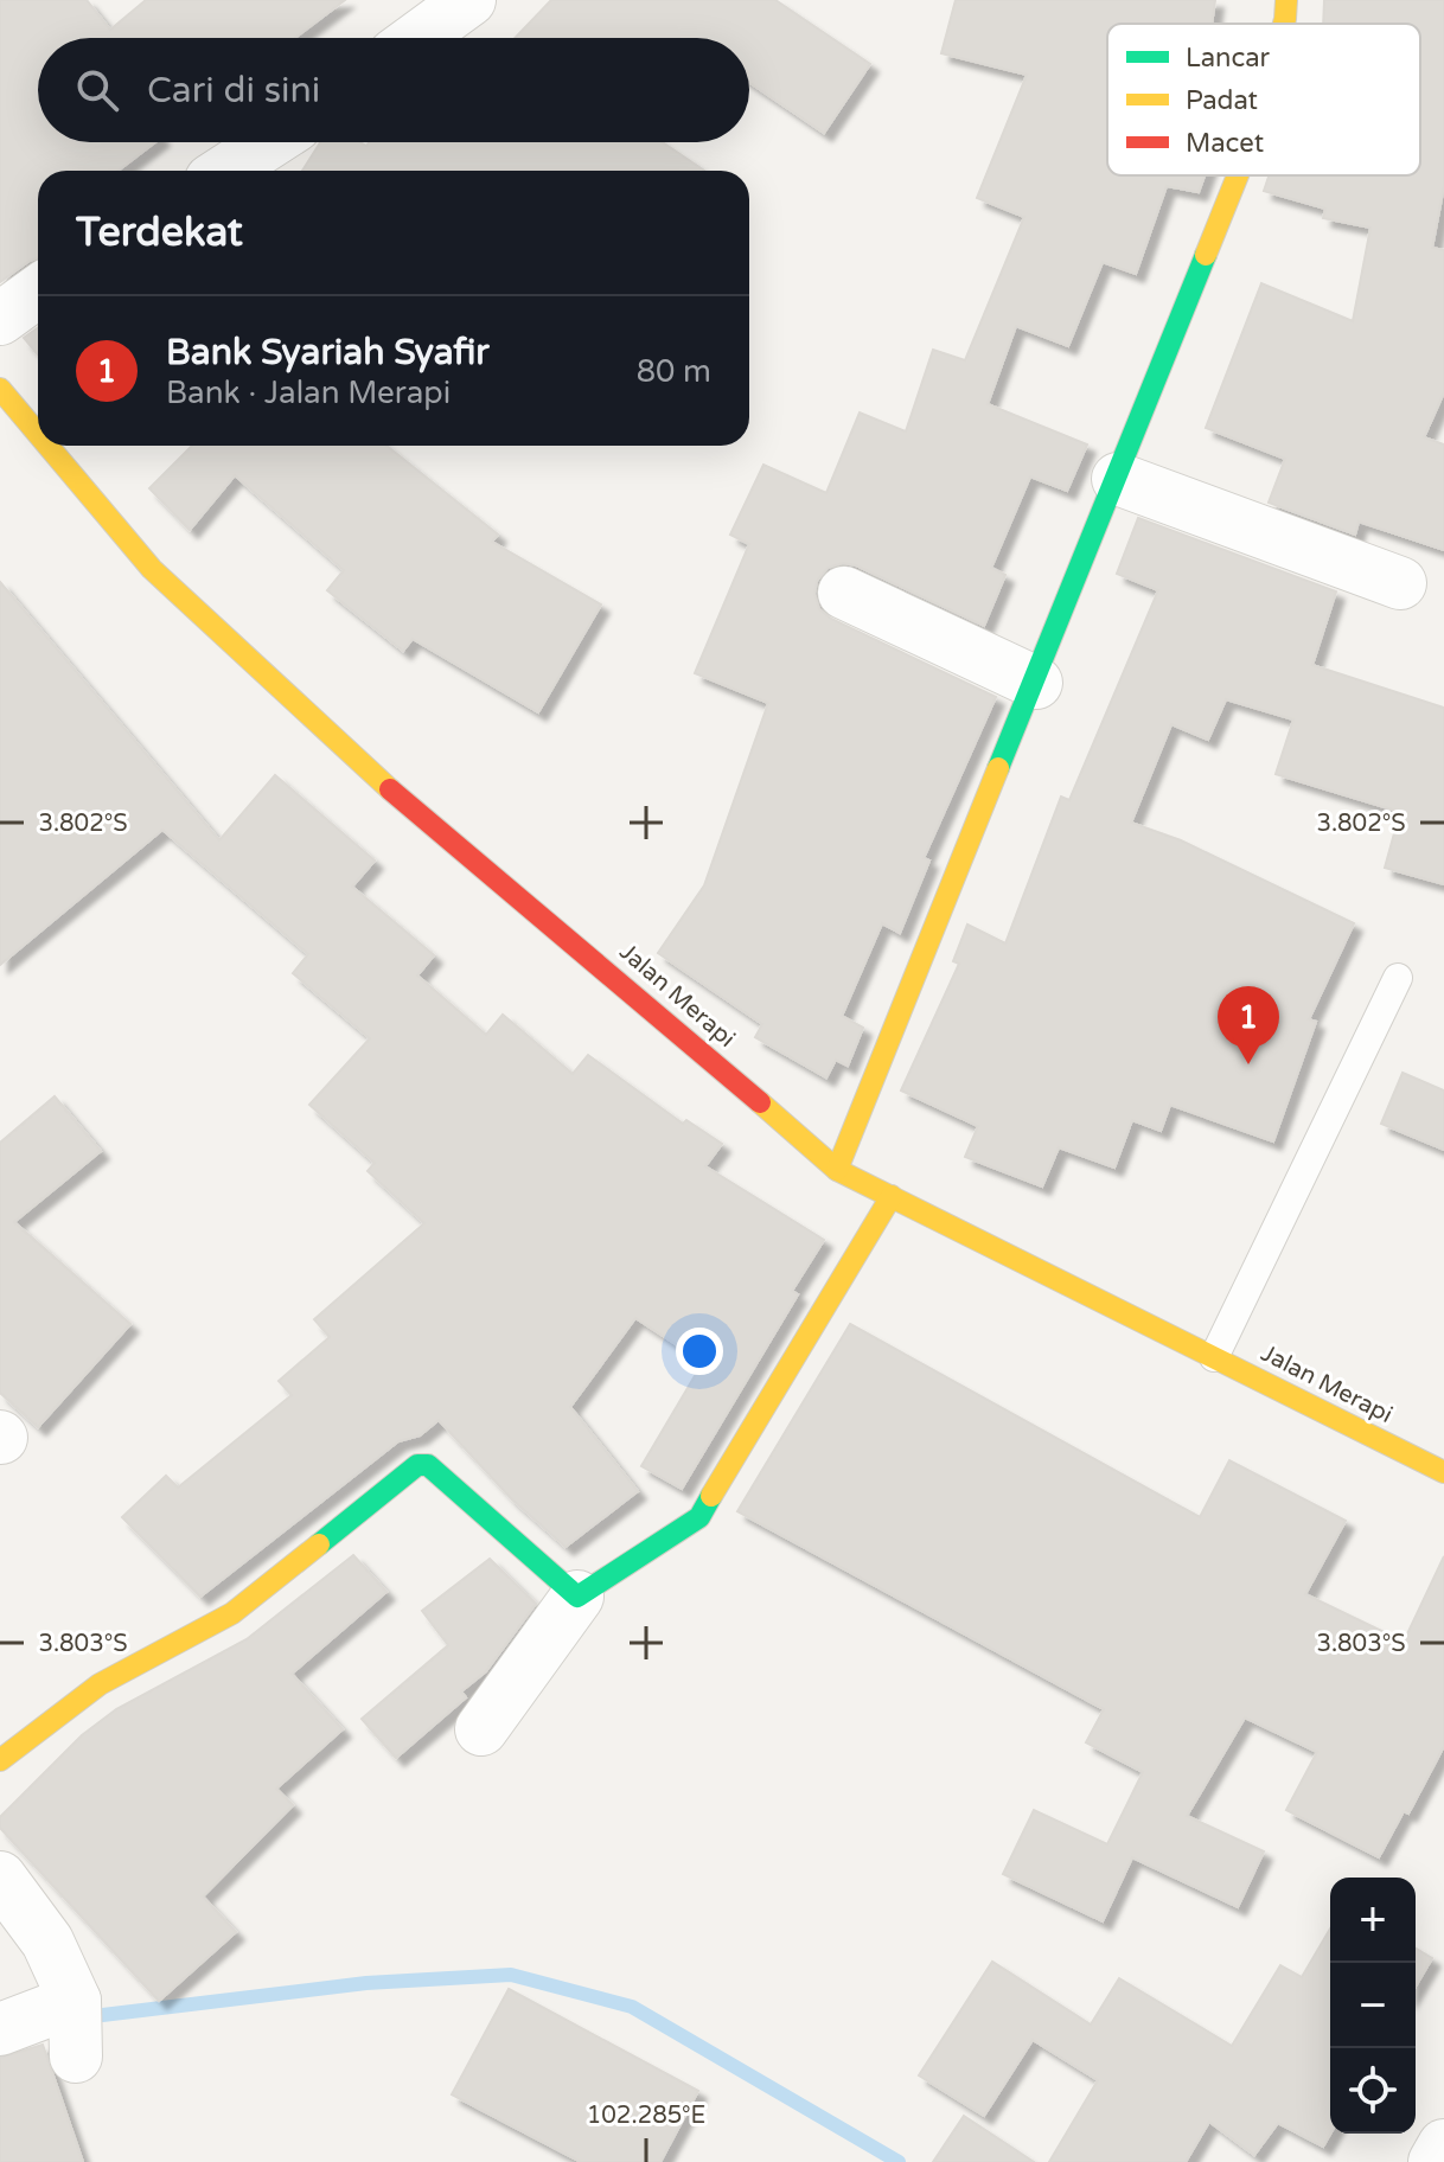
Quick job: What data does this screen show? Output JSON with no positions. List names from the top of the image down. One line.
{"streets":{"street":["Jalan Merapi"]},"legend":["Lancar","Padat","Macet"],"page":{"search":"Cari di sini","heading":"Terdekat","list":[{"mark":"1","name":"Bank Syariah Syafir","note":"Bank · Jalan Merapi","value":"80 m"}],"pins":"1","map_buttons":["+","−"]},"coordinates":["3.802°S","3.803°S","102.285°E"]}
